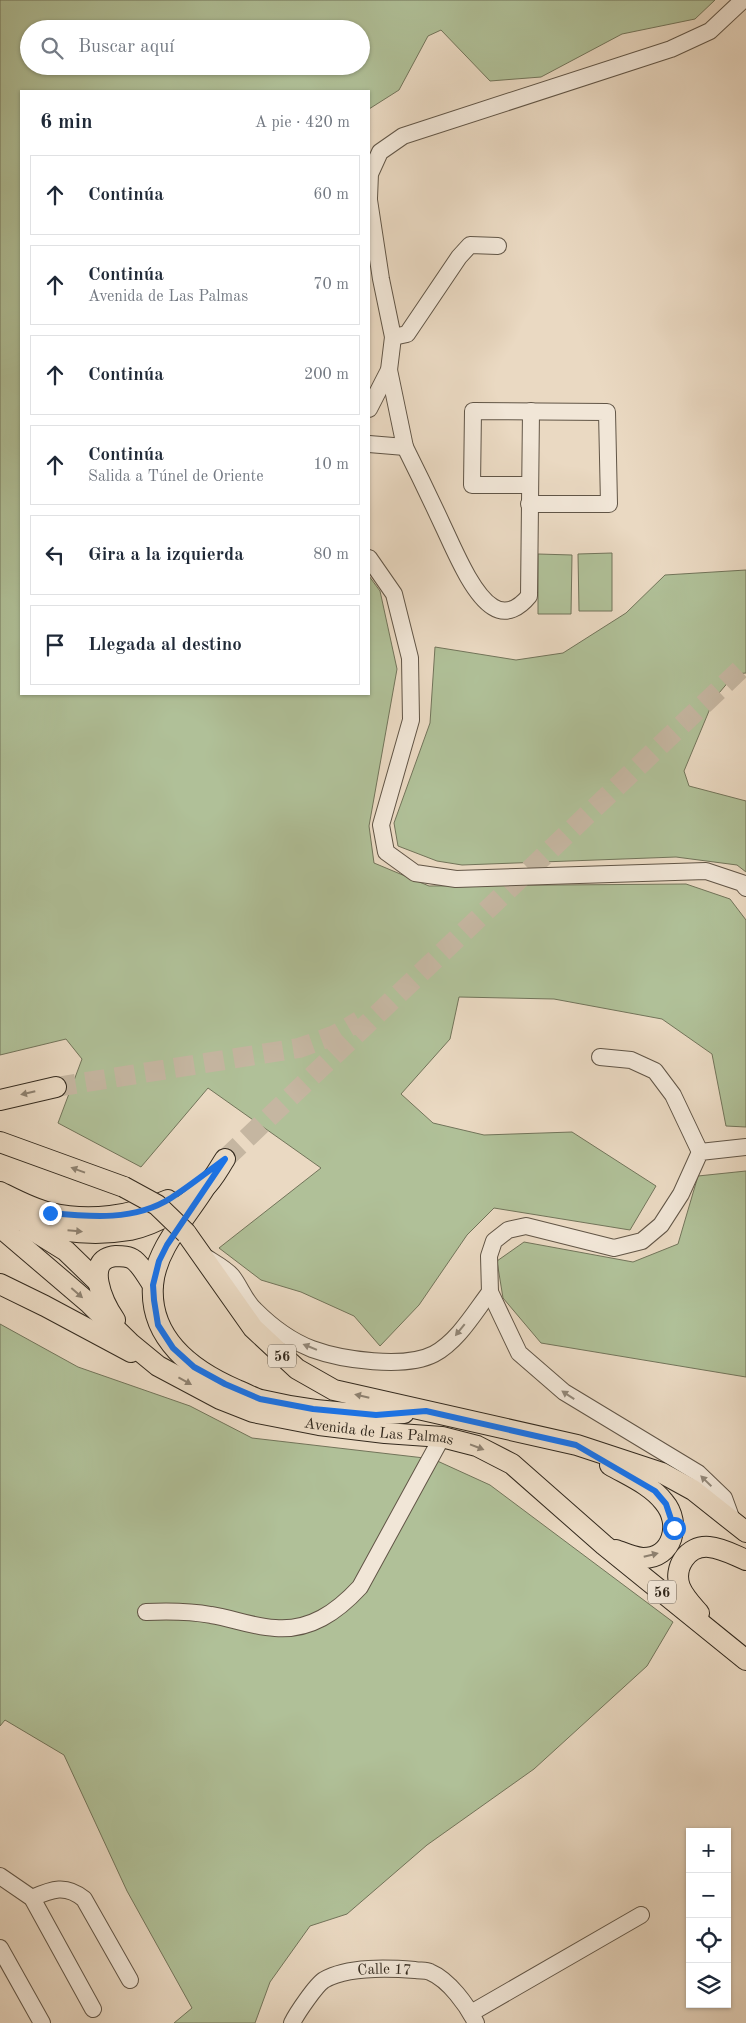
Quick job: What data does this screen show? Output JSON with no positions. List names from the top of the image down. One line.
{"streets":{"main road":["56","Avenida de Las Palmas"],"street":["Calle 17"]},"page":{"search":"Buscar aquí","heading":["6 min","A pie · 420 m"],"list":[["Continúa","60 m"],["Continúa","Avenida de Las Palmas","70 m"],["Continúa","200 m"],["Continúa","Salida a Túnel de Oriente","10 m"],["Gira a la izquierda","80 m"],"Llegada al destino"],"map_buttons":["+","−"]}}
